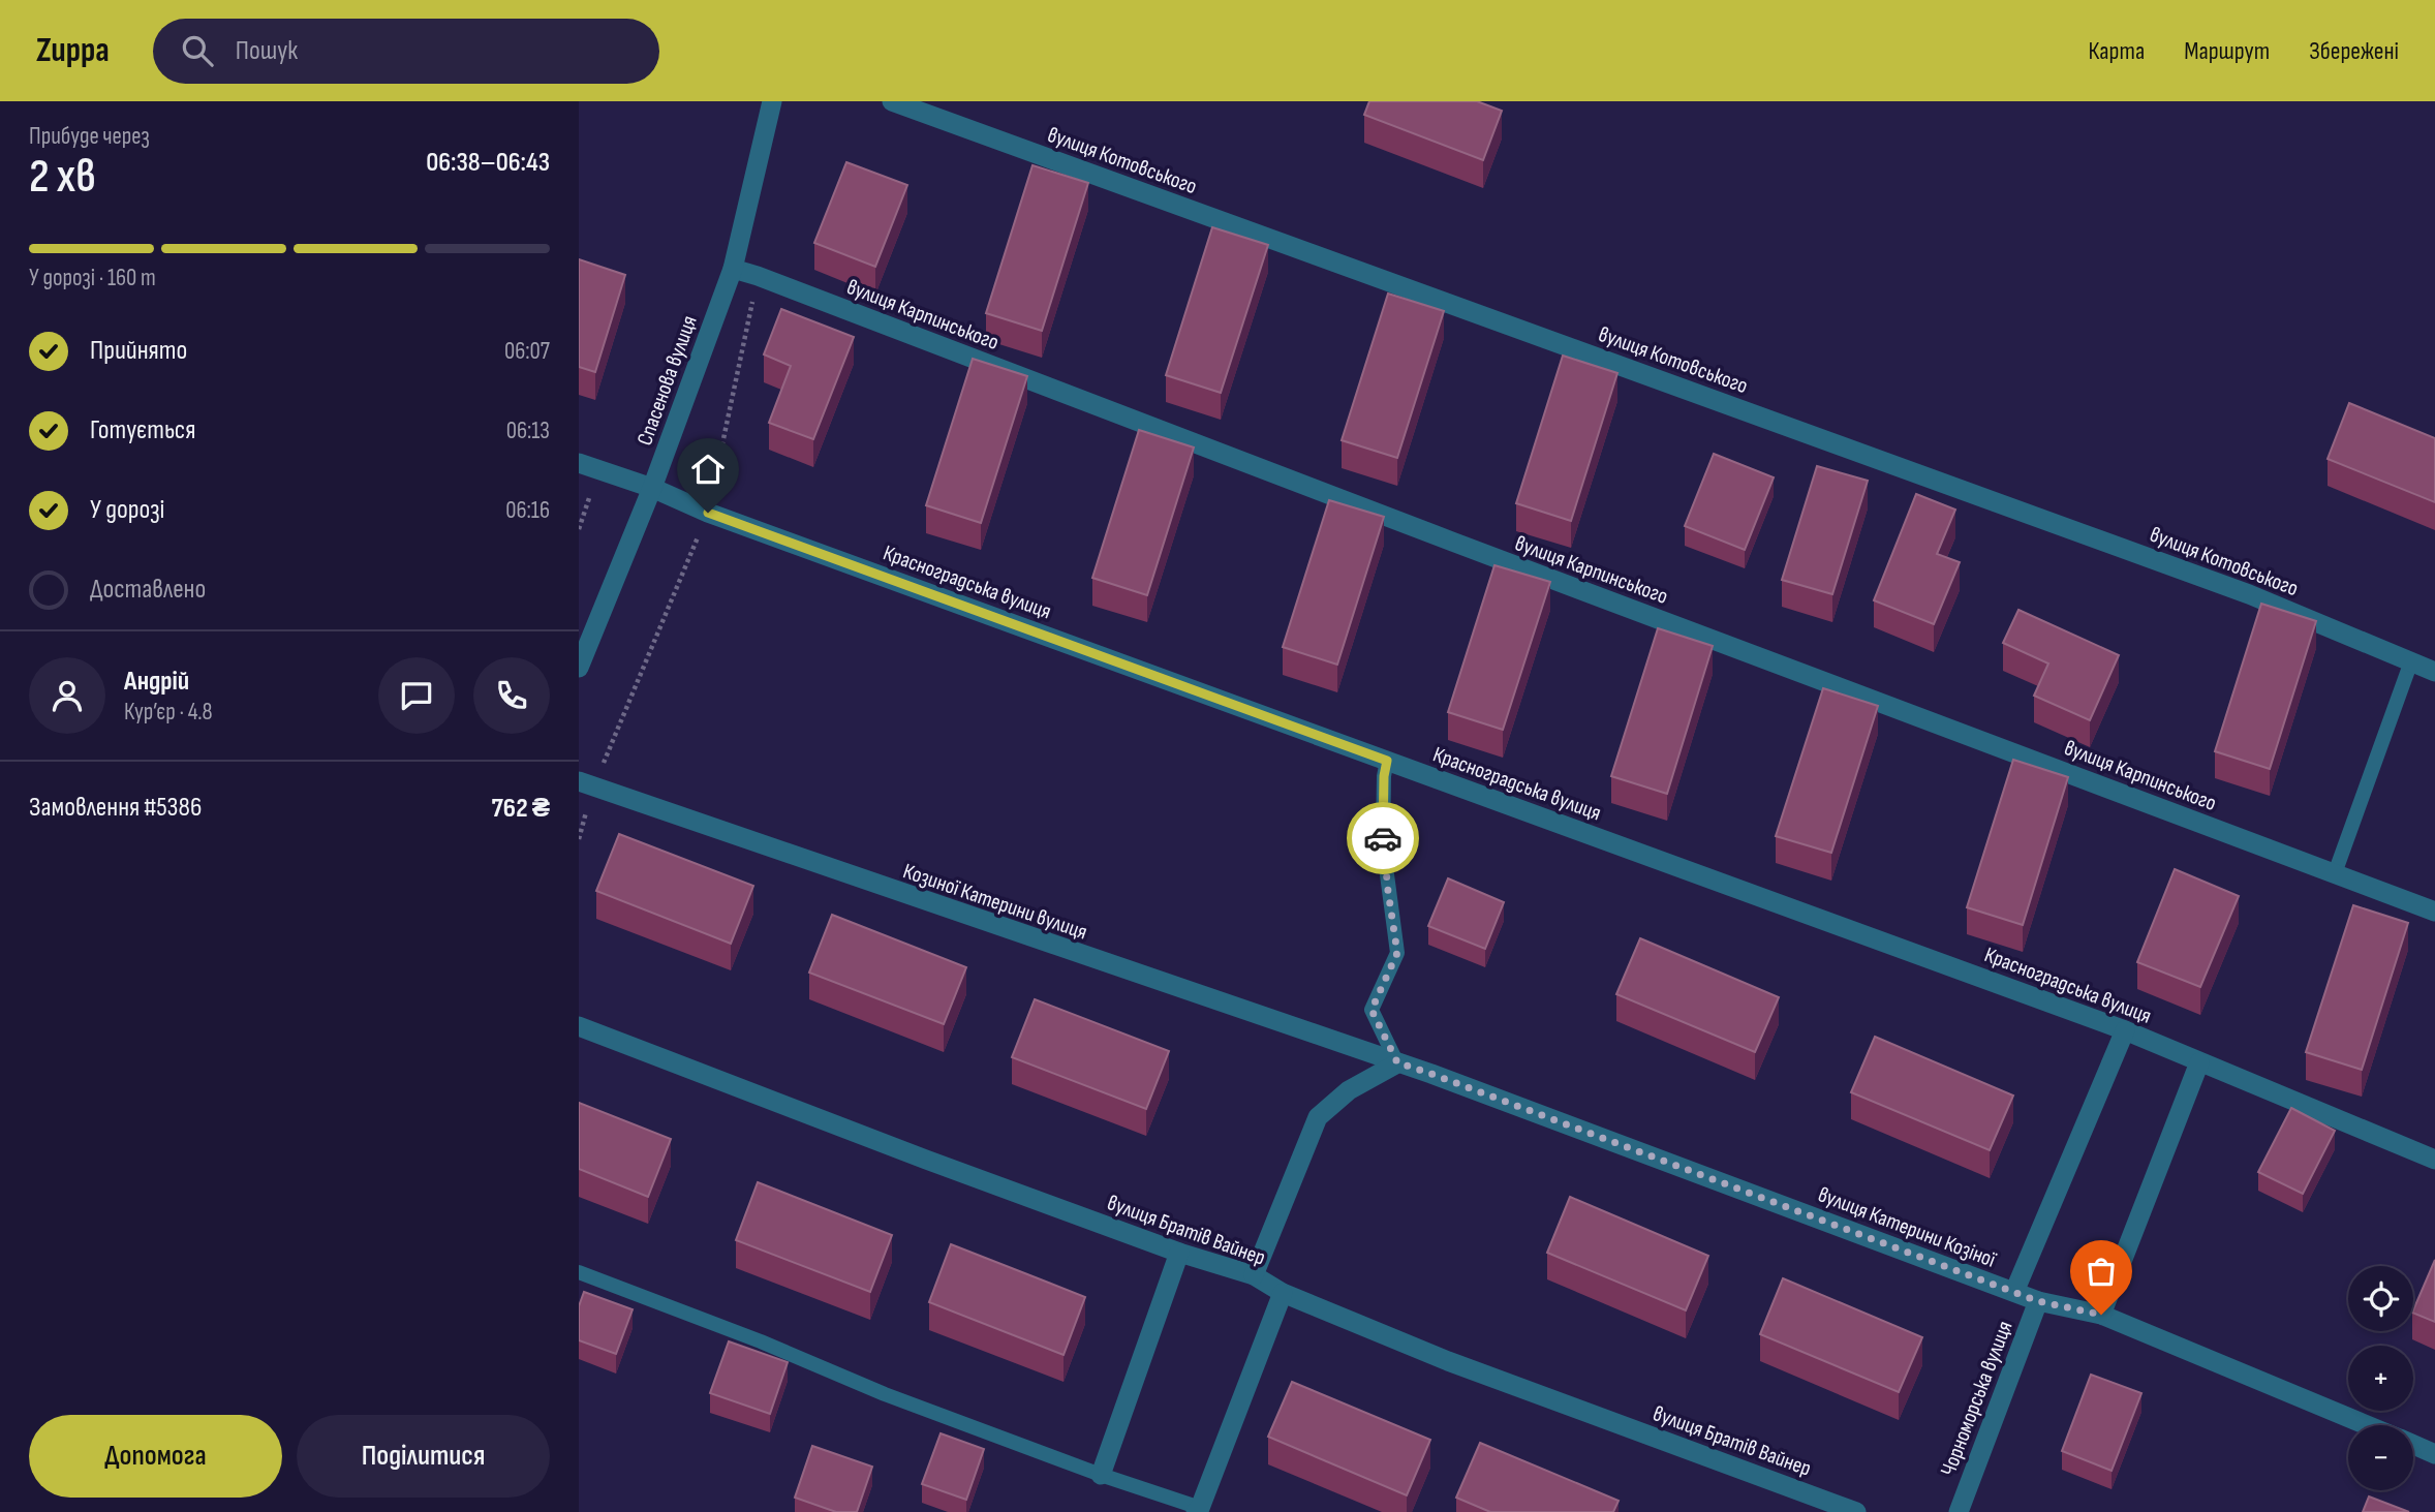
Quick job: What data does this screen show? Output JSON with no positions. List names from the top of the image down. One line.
{"streets":{"street":["вулиця Котовського","вулиця Карпинського","Спасенова вулиця","Красноградська вулиця","Козиної Катерини вулиця","вулиця Катерини Козіної","вулиця Братів Вайнер","Чорноморська вулиця"]},"crossings":[["вулиця Карпинського","Спасенова вулиця"],["Спасенова вулиця","Красноградська вулиця"],["Козиної Катерини вулиця","вулиця Катерини Козіної"],["вулиця Катерини Козіної","Чорноморська вулиця"]],"page":{"header":"Zuppa","search":"Пошук","nav":["Карта","Маршрут","Збережені"],"heading":["2 хв","Прибуде через","06:38–06:43"],"panel":["Андрій","Кур’єр · 4.8","Замовлення #5386","762 ₴"],"bar":"У дорозі · 160 m","list":[["Прийнято","06:07"],["Готується","06:13"],["У дорозі","06:16"],"Доставлено"],"map_buttons":["+","−"],"buttons":["Допомога","Поділитися"]}}
